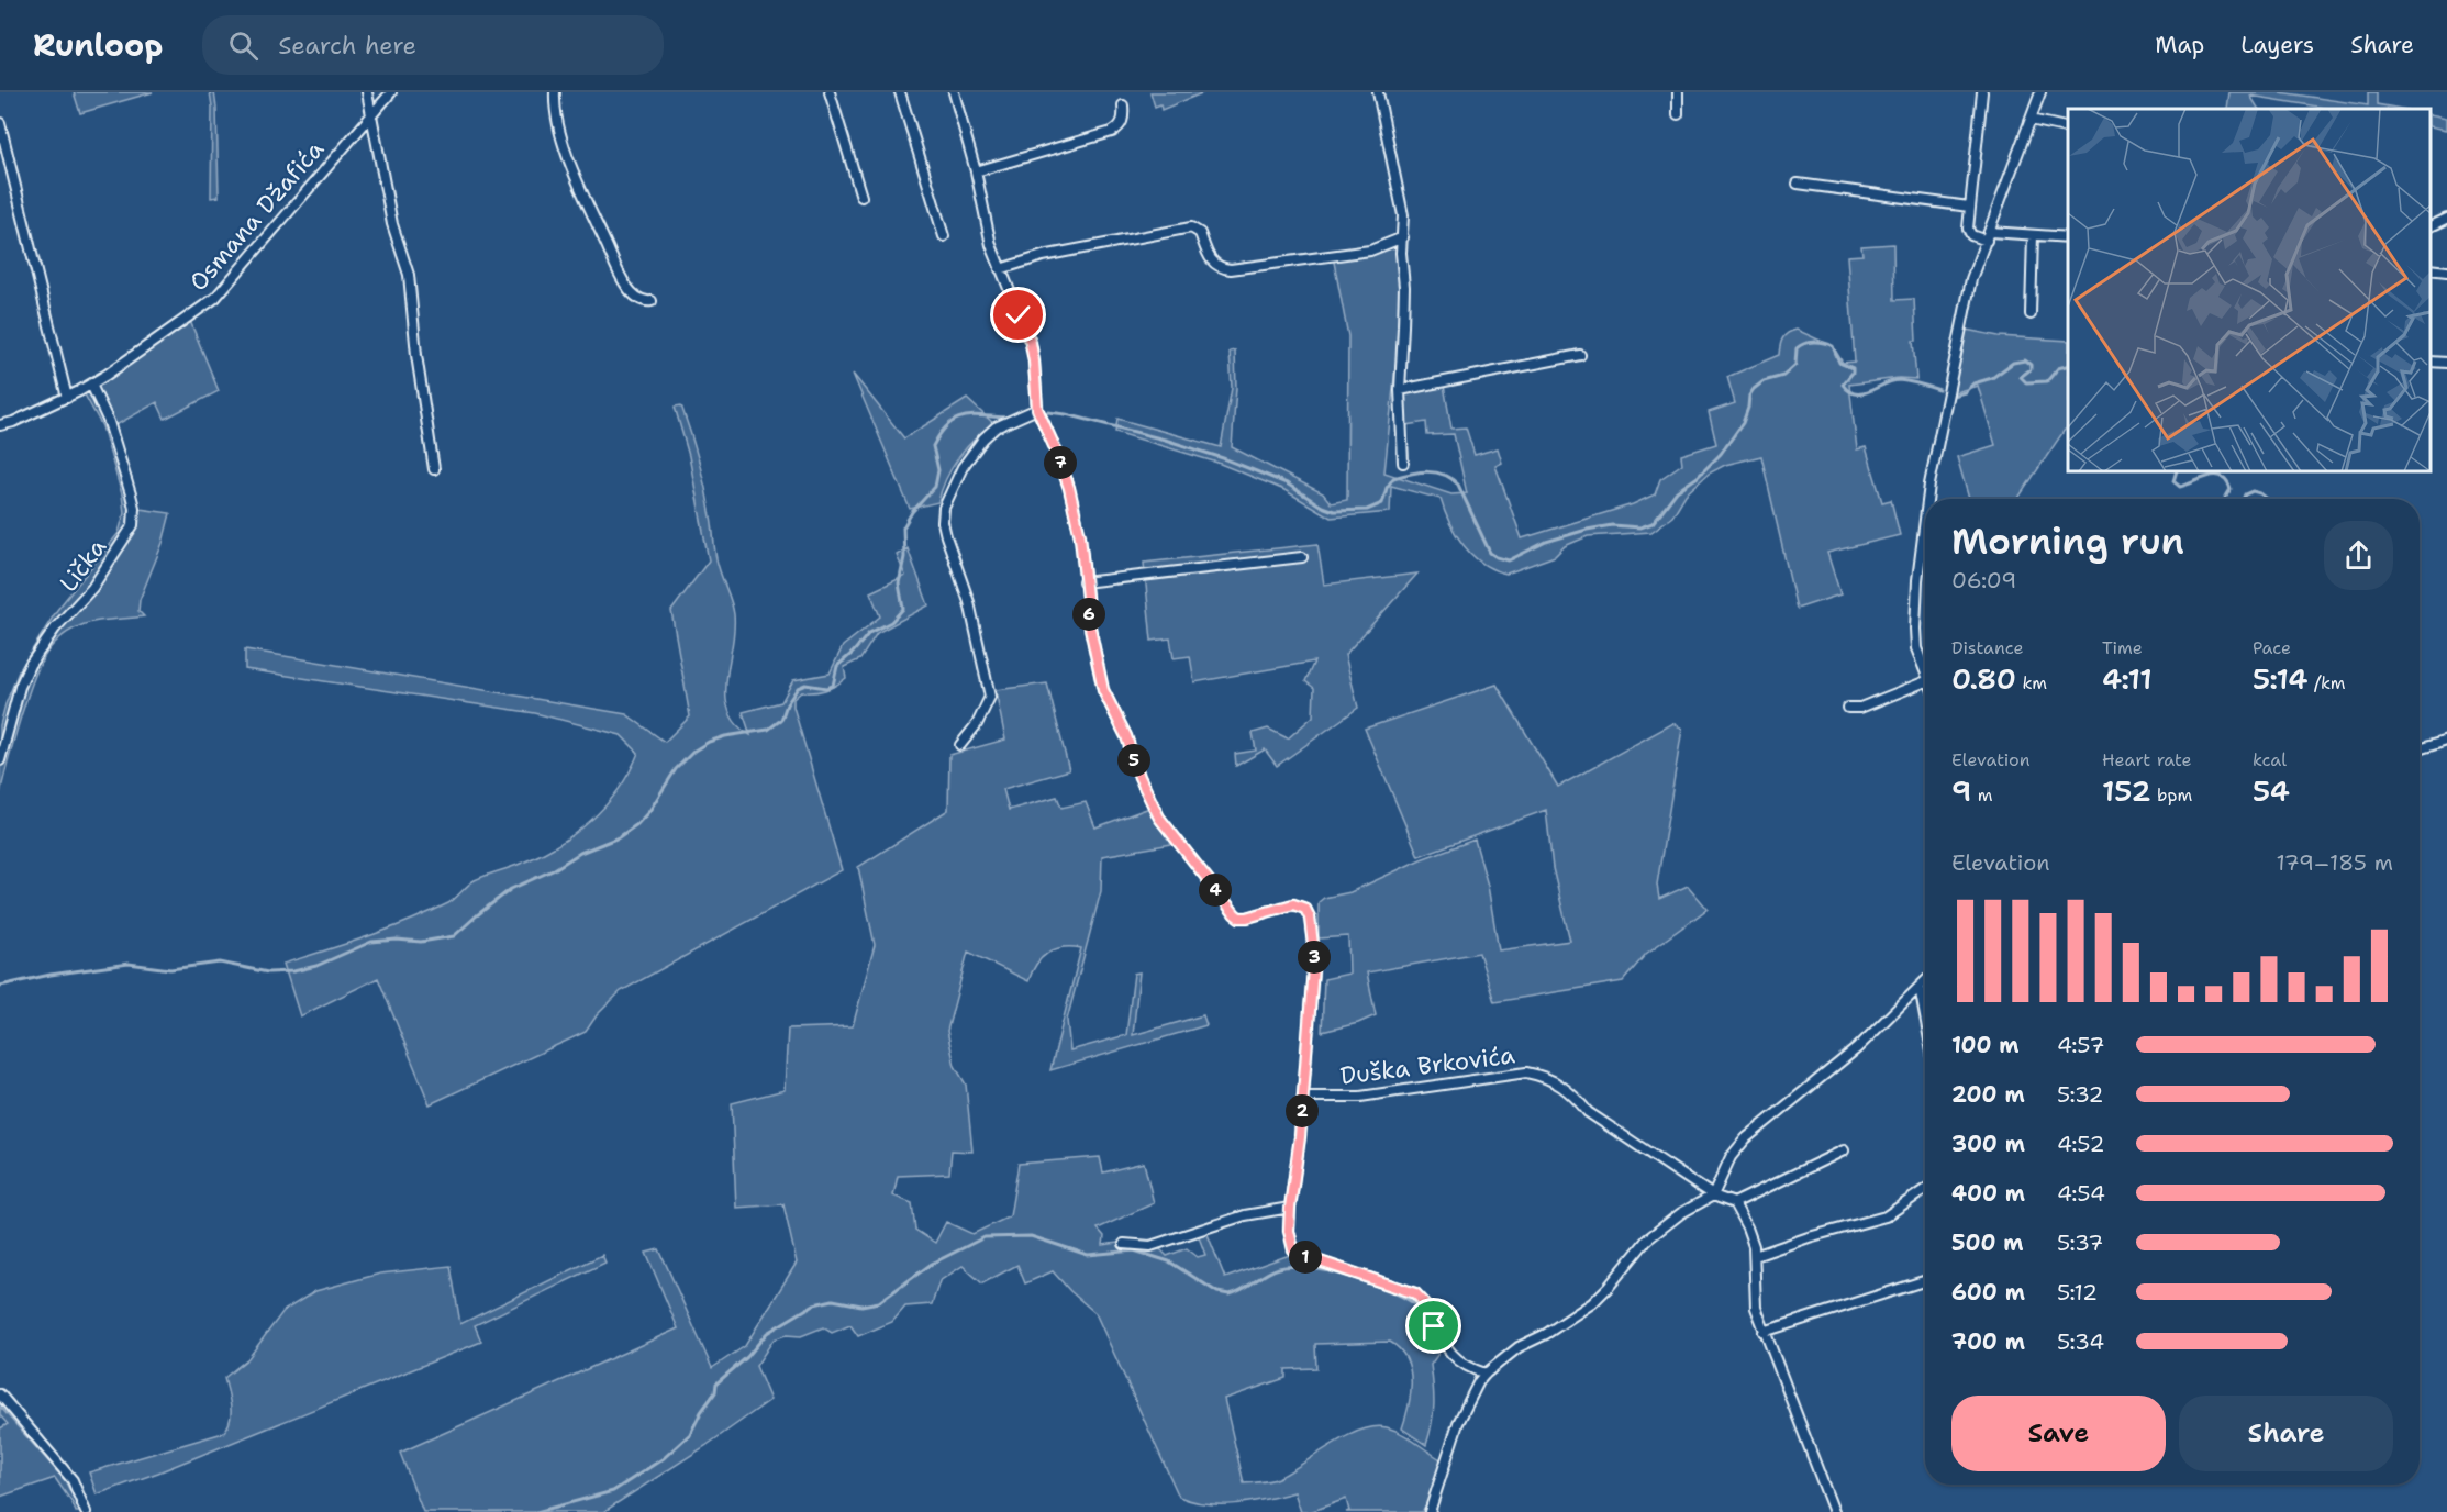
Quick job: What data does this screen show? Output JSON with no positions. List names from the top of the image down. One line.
{"streets":{"street":["Osmana Džafića","Lička","Duška Brkovića"]},"crossings":[["Osmana Džafića","Lička"]],"page":{"header":"Runloop","search":"Search here","nav":["Map","Layers","Share"],"pins":["7","6","5","4","3","2","1"],"heading":["Morning run","06:09"],"stats":[["Distance","0.80 km"],["Time","4:11"],["Pace","5:14 /km"],["Elevation","9 m"],["Heart rate","152 bpm"],["kcal","54"]],"chart":["Elevation","179–185 m"],"list":[{"name":"100 m","note":"4:57"},{"name":"200 m","note":"5:32"},{"name":"300 m","note":"4:52"},{"name":"400 m","note":"4:54"},{"name":"500 m","note":"5:37"},{"name":"600 m","note":"5:12"},{"name":"700 m","note":"5:34"}],"buttons":["Save","Share"]}}
